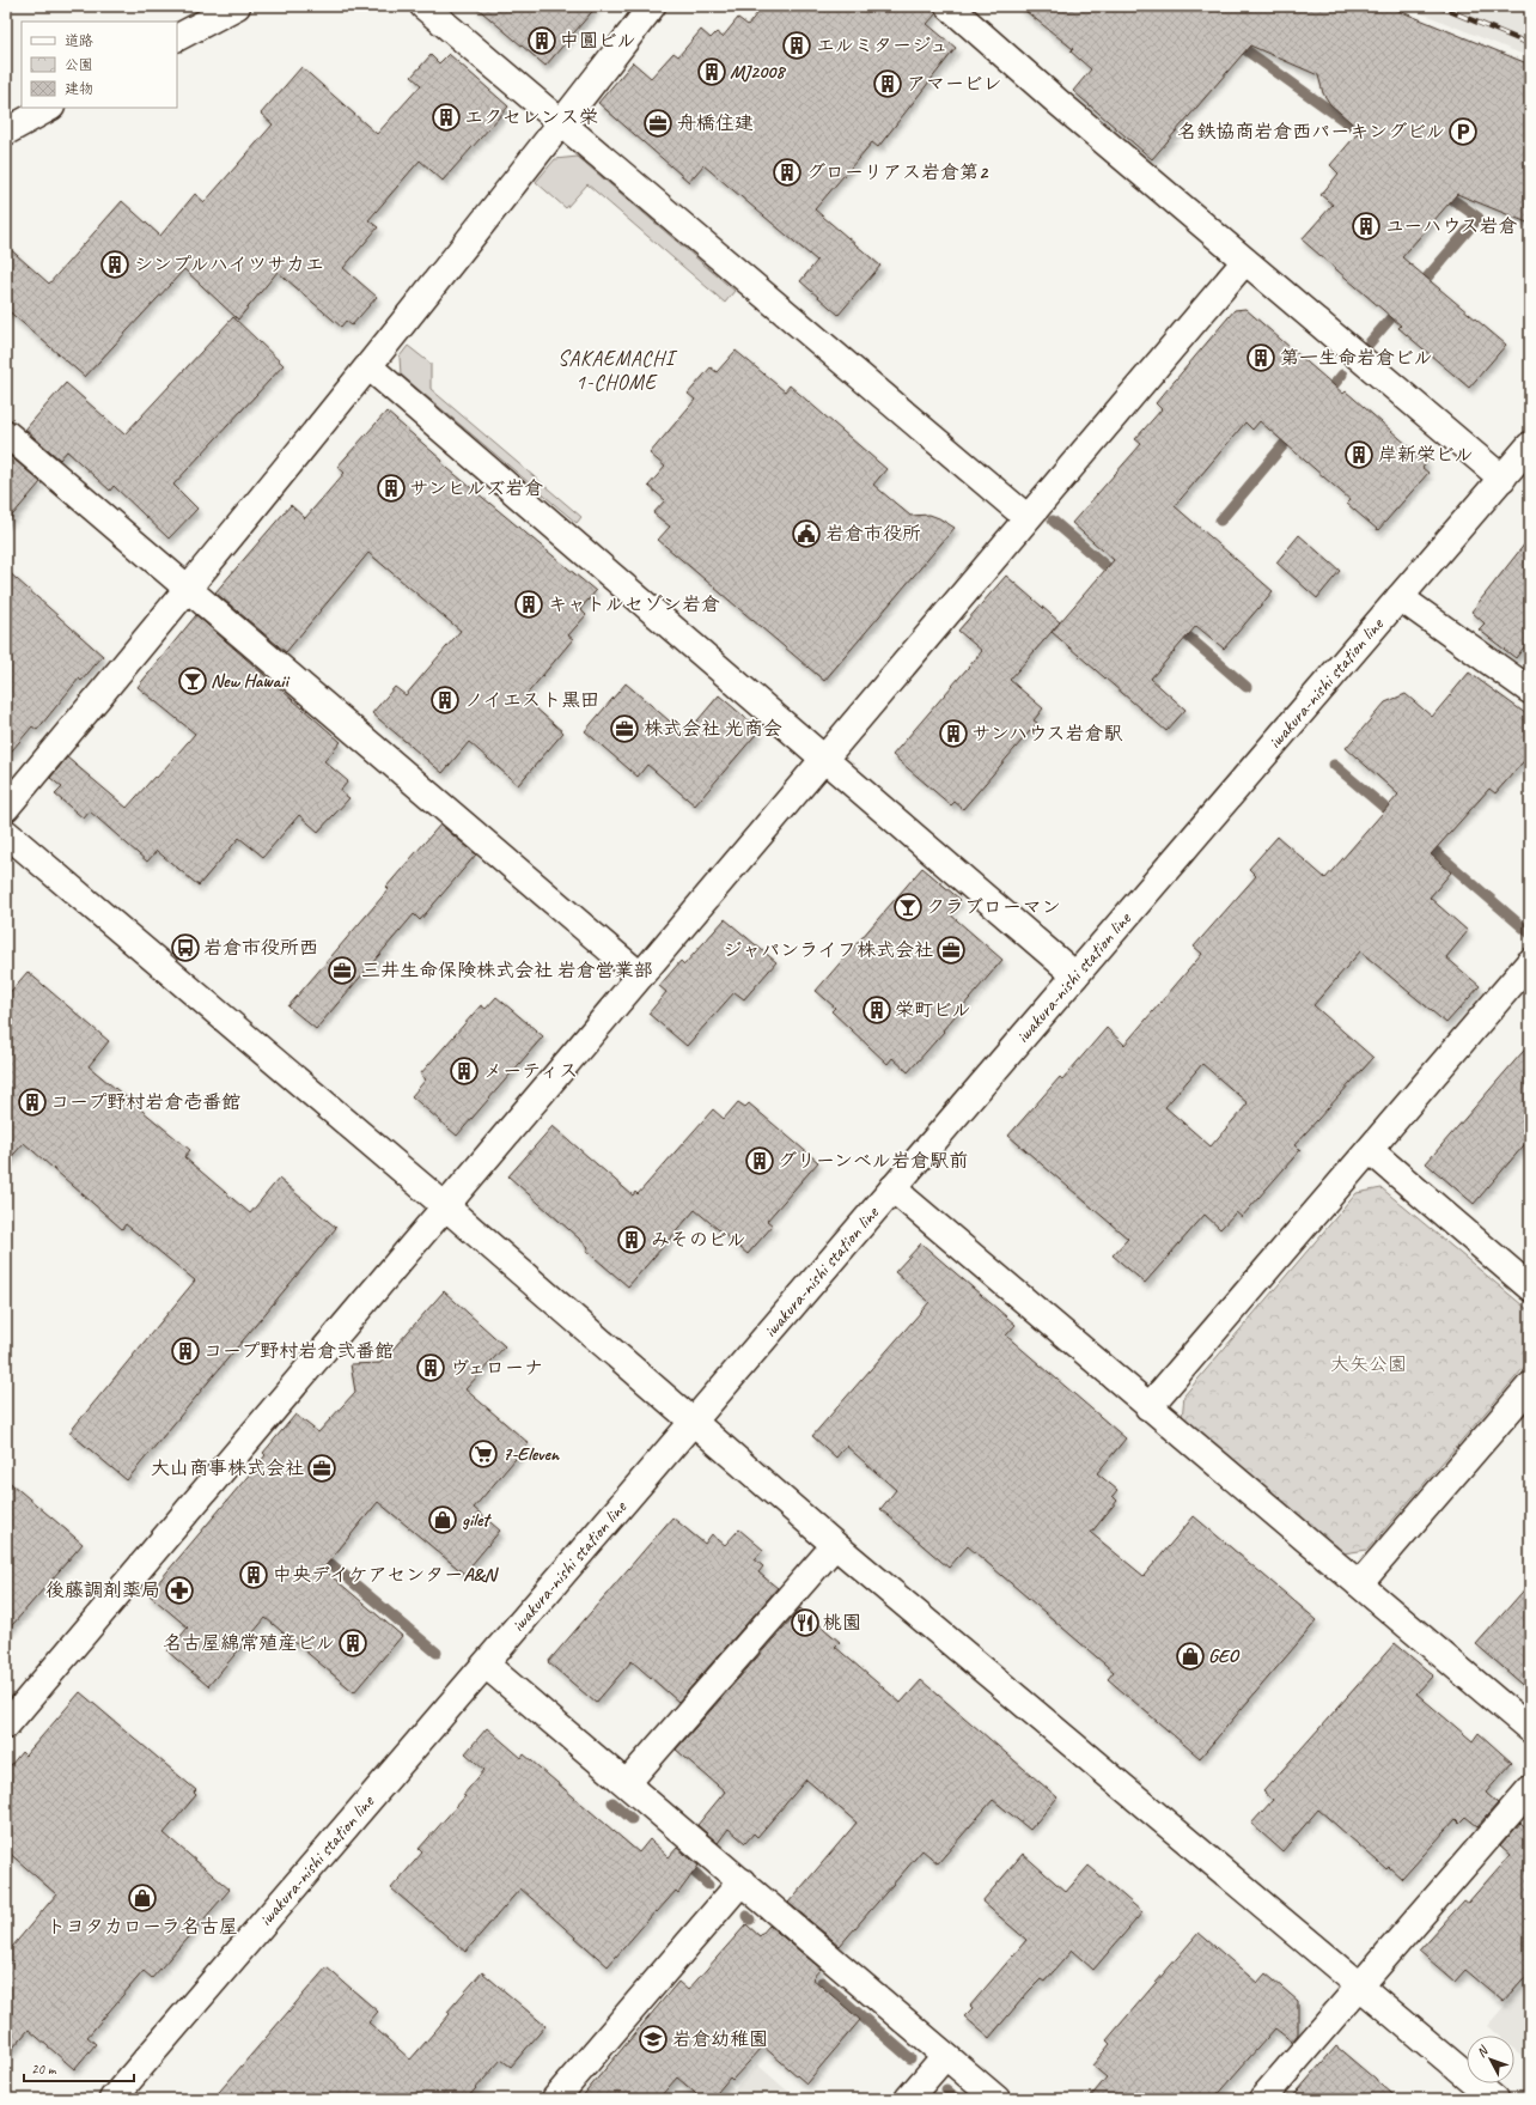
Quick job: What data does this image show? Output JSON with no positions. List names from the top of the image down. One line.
{"streets":{"street":["iwakura-nishi station line"]},"districts":["SAKAEMACHI 1-CHOME"],"parks":["大矢公園"],"places":{"building":["中圓ビル","エルミタージュ","MJ2008","アマービレ","エクセレンス栄","グローリアス岩倉第2","ユーハウス岩倉","シンプルハイツサカエ","第一生命岩倉ビル","岸新栄ビル","サンヒルズ岩倉","キャトルセゾン岩倉","ノイエスト黒田","サンハウス岩倉駅","栄町ビル","メーティス","コープ野村岩倉壱番館","グリーンベル岩倉駅前","みそのビル","コープ野村岩倉弐番館","ヴェローナ","中央デイケアセンターA&N","名古屋綿常殖産ビル"],"office":["舟橋住建","株式会社 光商会","ジャパンライフ株式会社","三井生命保険株式会社 岩倉営業部","大山商事株式会社"],"parking":["名鉄協商岩倉西パーキングビル"],"public building":["岩倉市役所"],"bar":["New Hawaii","クラブローマン"],"bus stop":["岩倉市役所西"],"supermarket":["7-Eleven"],"shop":["gilet","GEO","トヨタカローラ名古屋"],"pharmacy":["後藤調剤薬局"],"restaurant":["桃園"],"school or university":["岩倉幼稚園"]},"legend":["道路","公園","建物"],"scale_bar":"20 m","north":"top left"}
